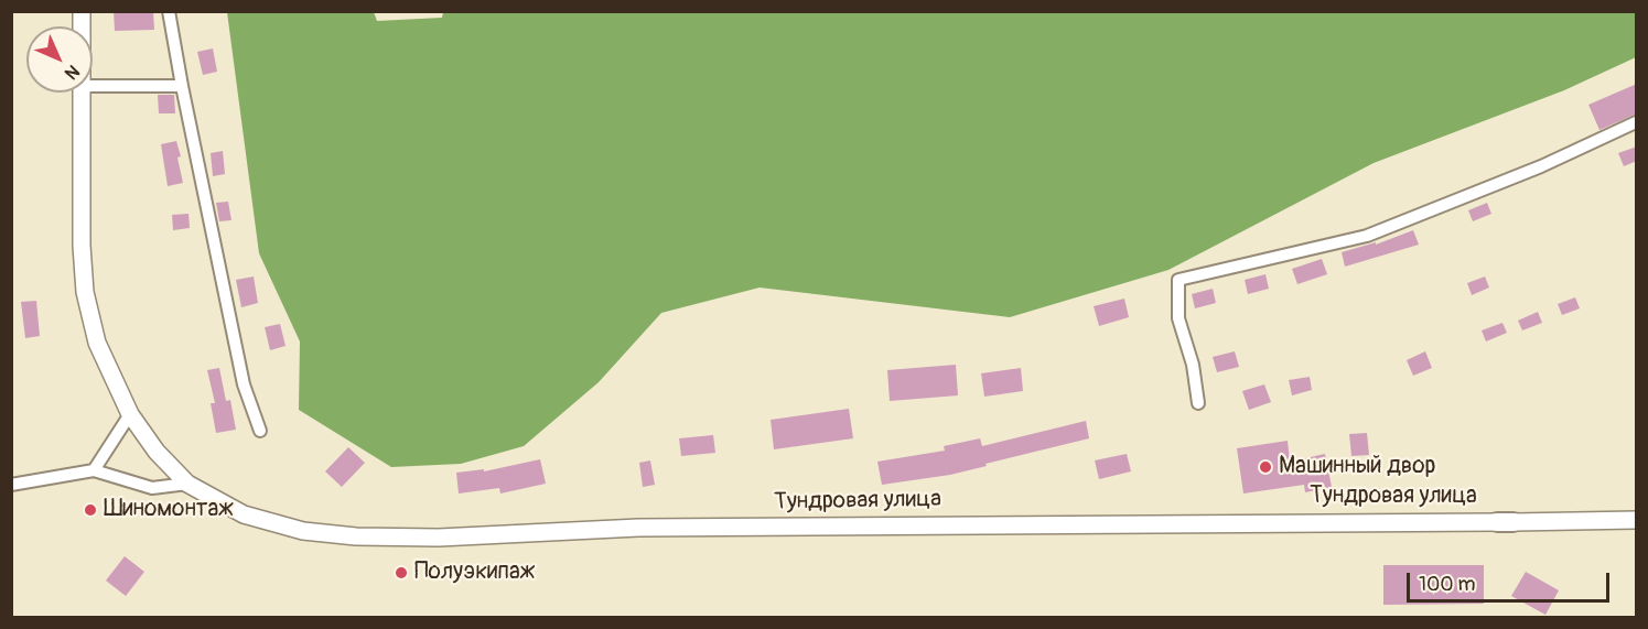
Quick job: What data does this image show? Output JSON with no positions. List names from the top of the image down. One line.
{"streets":{"main road":["Тундровая улица"]},"places":["Машинный двор","Шиномонтаж","Полуэкипаж"],"scale_bar":"100 m","north":"bottom right"}
